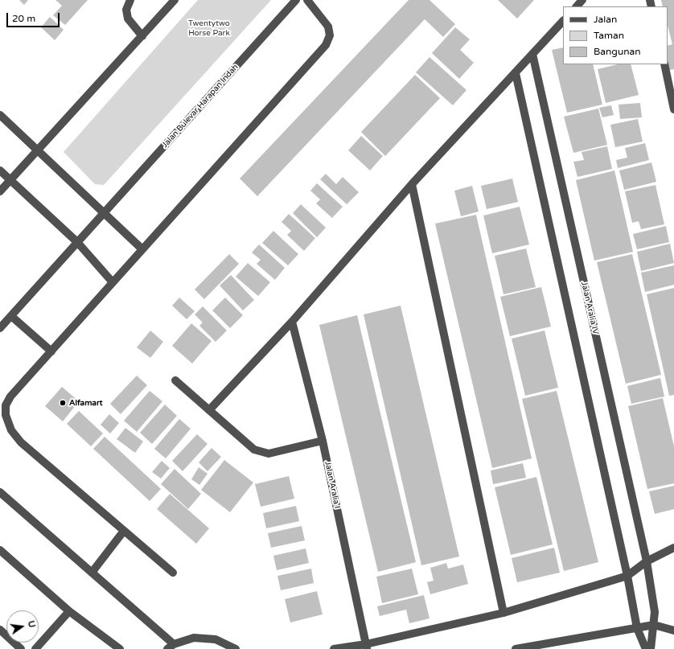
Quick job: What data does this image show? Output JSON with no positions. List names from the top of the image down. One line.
{"streets":{"street":["Jalan Bulevar Harapan Indah","Jalan Aralia IV","Jalan Aralia I"]},"parks":["Twentytwo Horse Park"],"places":["Alfamart"],"legend":["Jalan","Taman","Bangunan"],"scale_bar":"20 m","north":"right"}
